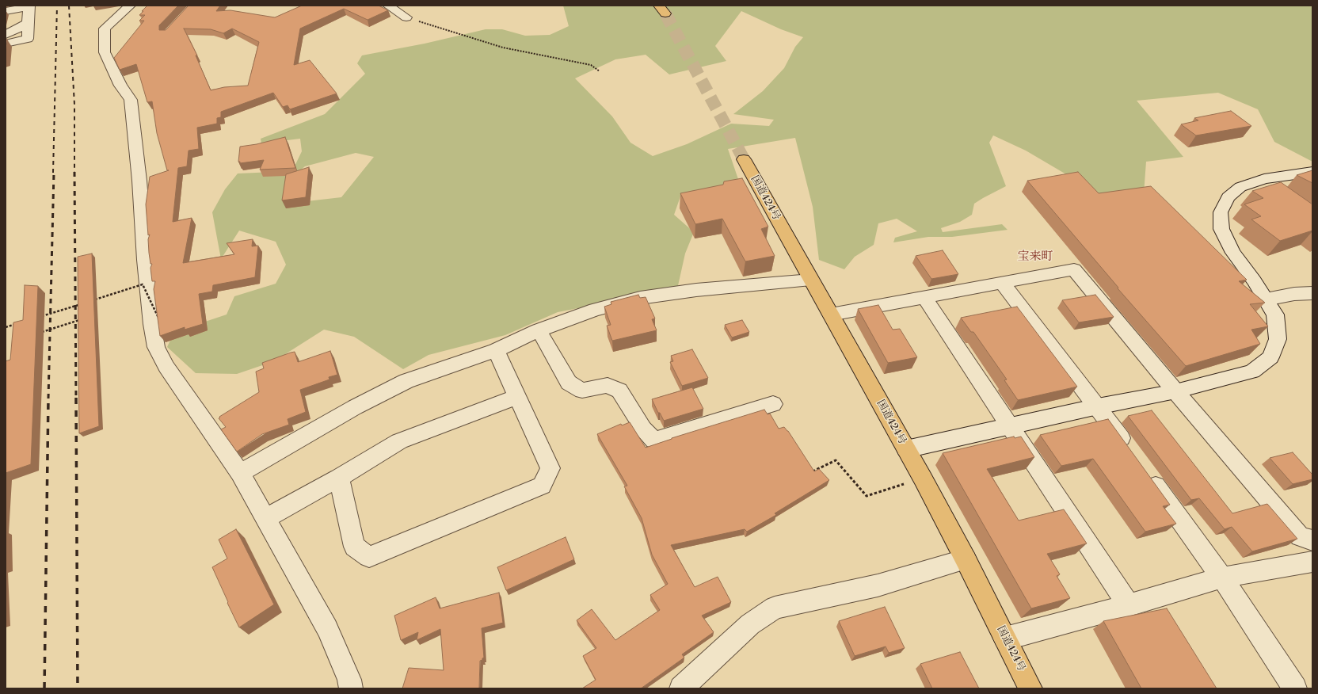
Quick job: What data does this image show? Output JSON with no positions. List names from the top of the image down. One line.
{"streets":{"highway":["国道424号"]},"districts":["宝来町"]}
